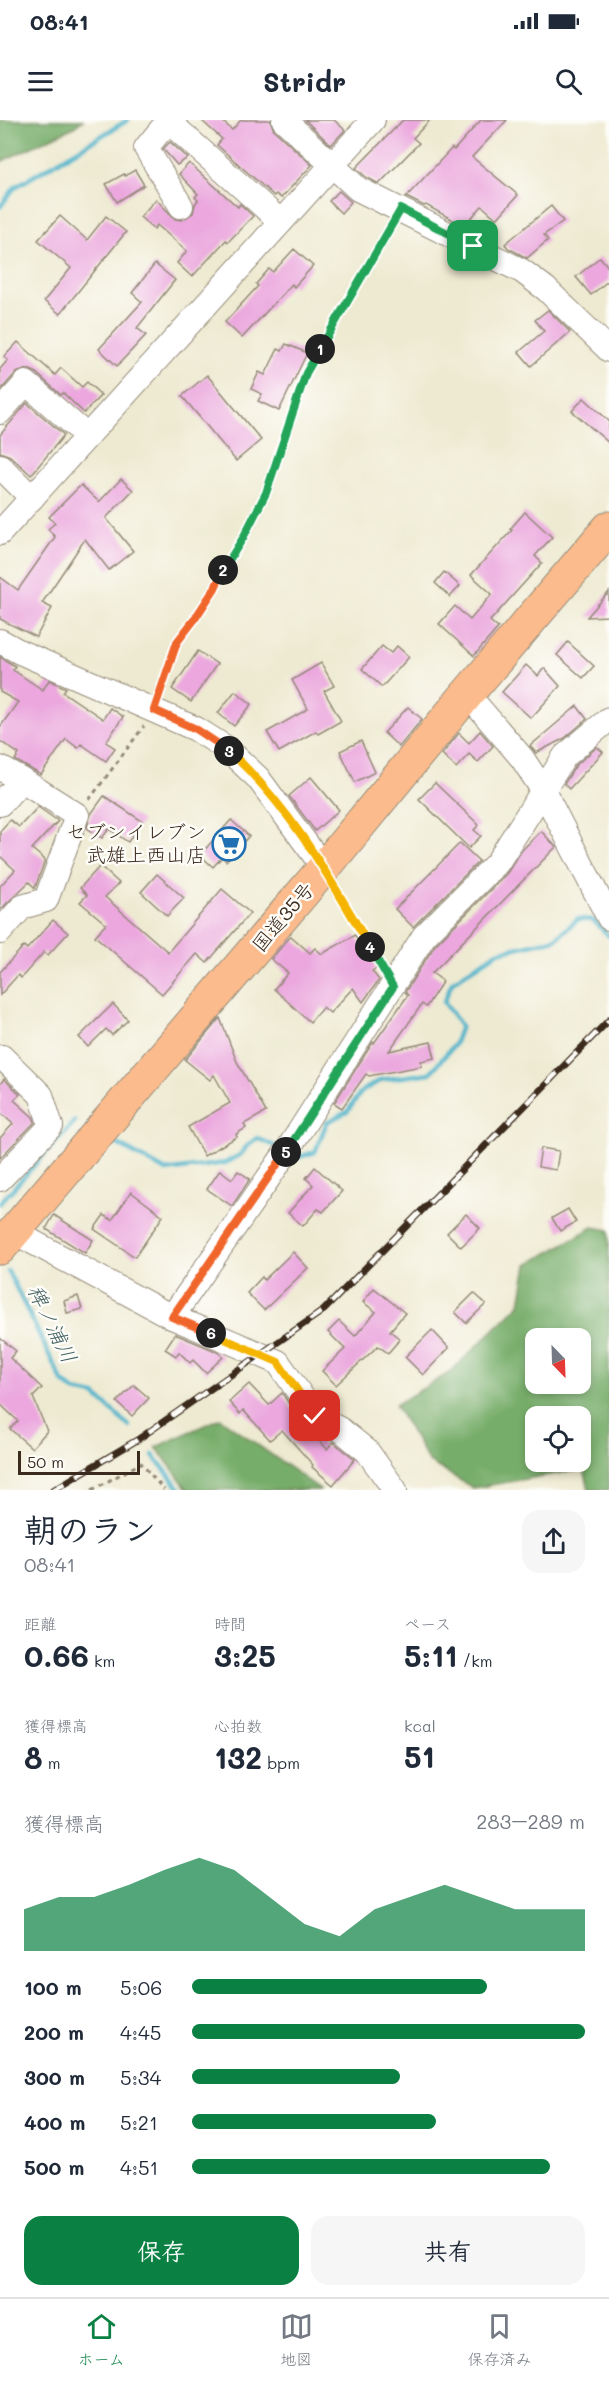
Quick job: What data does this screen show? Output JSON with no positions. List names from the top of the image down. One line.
{"streets":{"highway":["国道35号"]},"water":["稗ノ浦川"],"places":{"supermarket":["セブンイレブン 武雄上西山店"]},"scale_bar":"50 m","north":"bottom right","page":{"status":"08:41","header":"Stridr","pins":["1","2","3","4","5","6"],"scale":"50 m","heading":["朝のラン","08:41"],"stats":[["距離","0.66 km"],["時間","3:25"],["ペース","5:11 /km"],["獲得標高","8 m"],["心拍数","132 bpm"],["kcal","51"]],"chart":["獲得標高","283–289 m"],"list":[{"name":"100 m","note":"5:06"},{"name":"200 m","note":"4:45"},{"name":"300 m","note":"5:34"},{"name":"400 m","note":"5:21"},{"name":"500 m","note":"4:51"}],"buttons":["保存","共有"],"tabs":["ホーム","地図","保存済み"]}}
